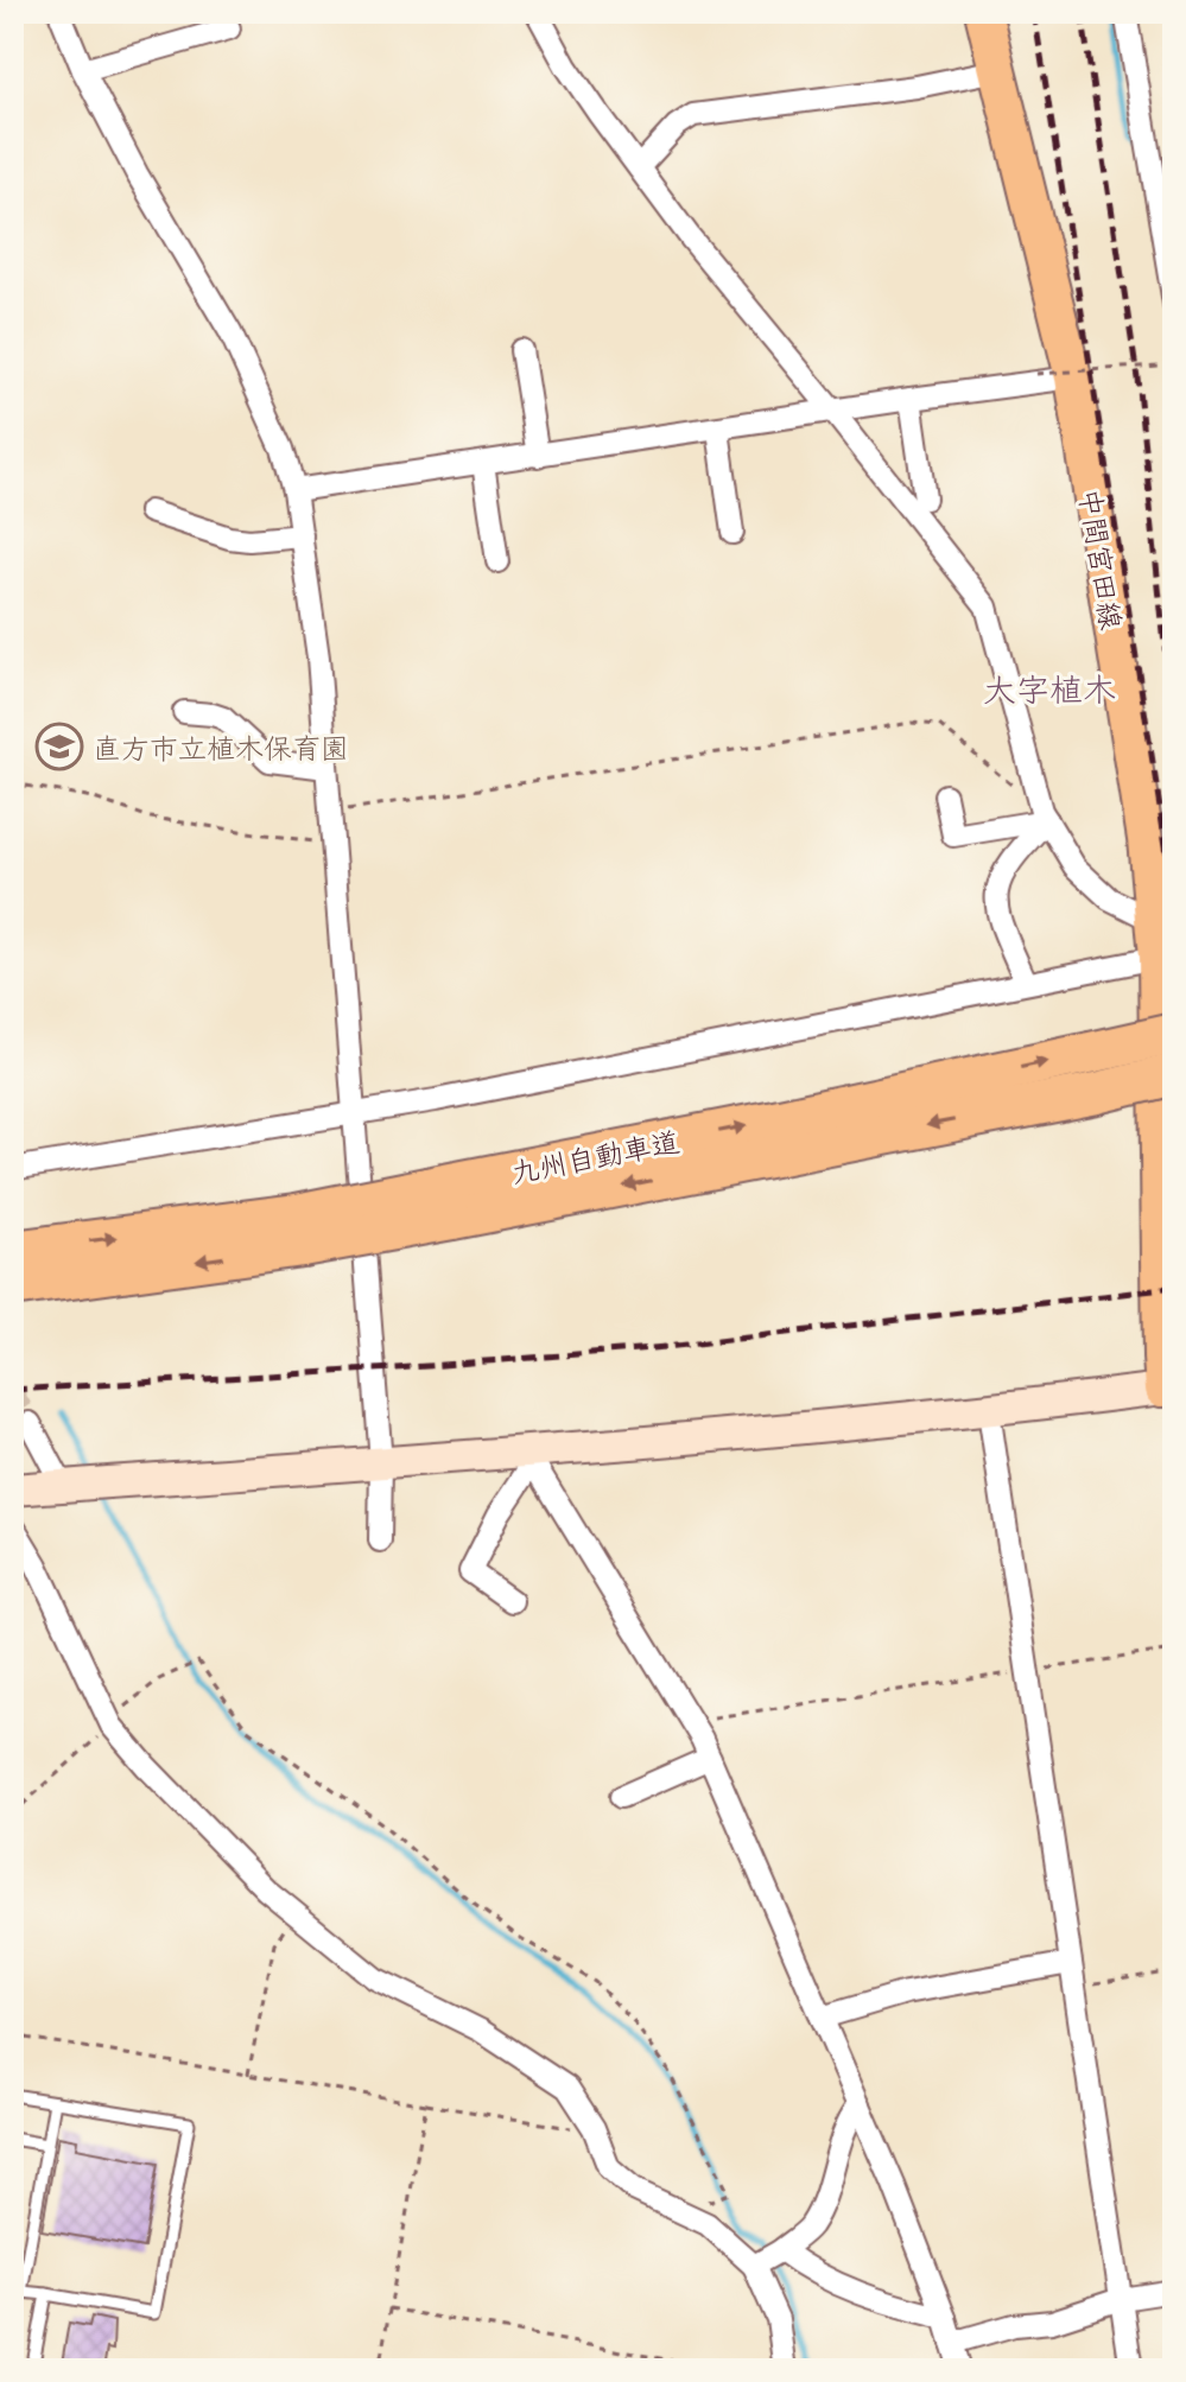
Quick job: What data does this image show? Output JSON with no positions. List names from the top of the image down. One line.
{"streets":{"highway":["九州自動車道"],"main road":["中間宮田線"]},"districts":["大字植木"],"places":{"school or university":["直方市立植木保育園"]}}
